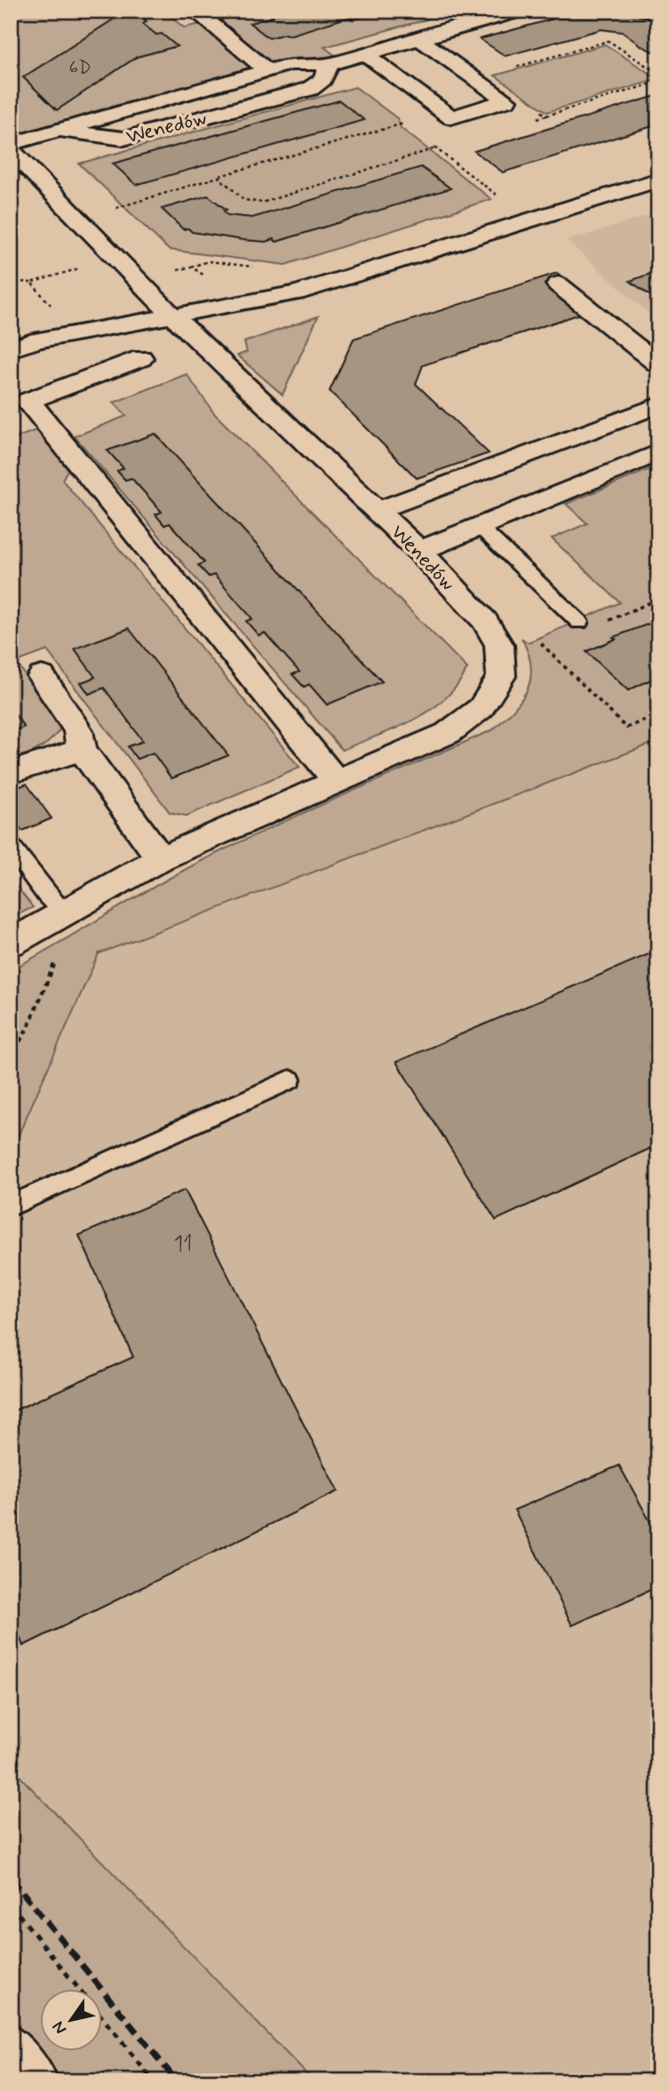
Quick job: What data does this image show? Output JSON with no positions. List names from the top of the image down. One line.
{"streets":{"street":["Wenedów"]},"house_numbers":["6D","11"],"north":"bottom left"}
